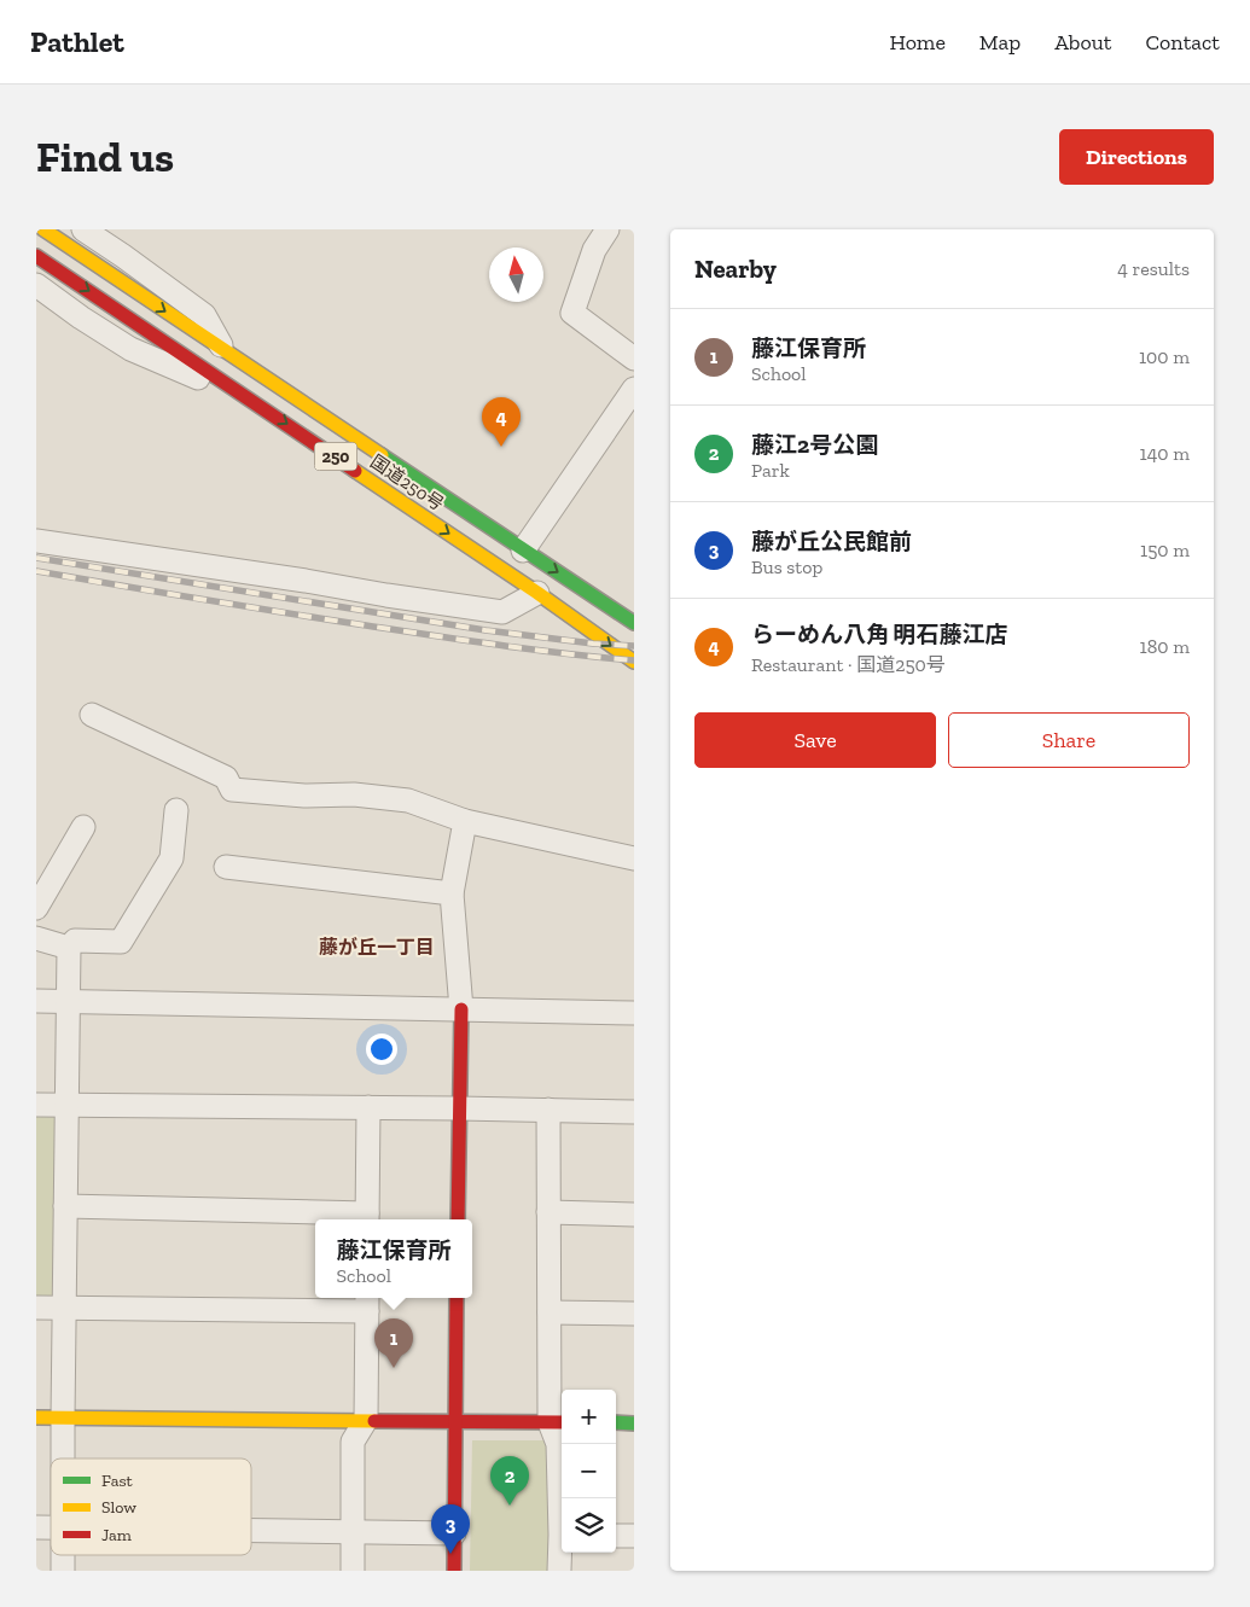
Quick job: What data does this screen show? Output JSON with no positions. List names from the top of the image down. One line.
{"streets":{"main road":["250","国道250号"]},"districts":["藤が丘一丁目"],"legend":["Fast","Slow","Jam"],"north":"top","page":{"header":"Pathlet","nav":["Home","Map","About","Contact"],"buttons":["Directions",["Save","Share"]],"title":"Find us","heading":["Nearby","4 results"],"list":[{"mark":"1","name":"藤江保育所","note":"School","value":"100 m"},{"mark":"2","name":"藤江2号公園","note":"Park","value":"140 m"},{"mark":"3","name":"藤が丘公民館前","note":"Bus stop","value":"150 m"},{"mark":"4","name":"らーめん八角 明石藤江店","note":"Restaurant · 国道250号","value":"180 m"}],"pins":["4","1","2","3"],"popup":["藤江保育所","School"],"map_buttons":["+","−"]}}
